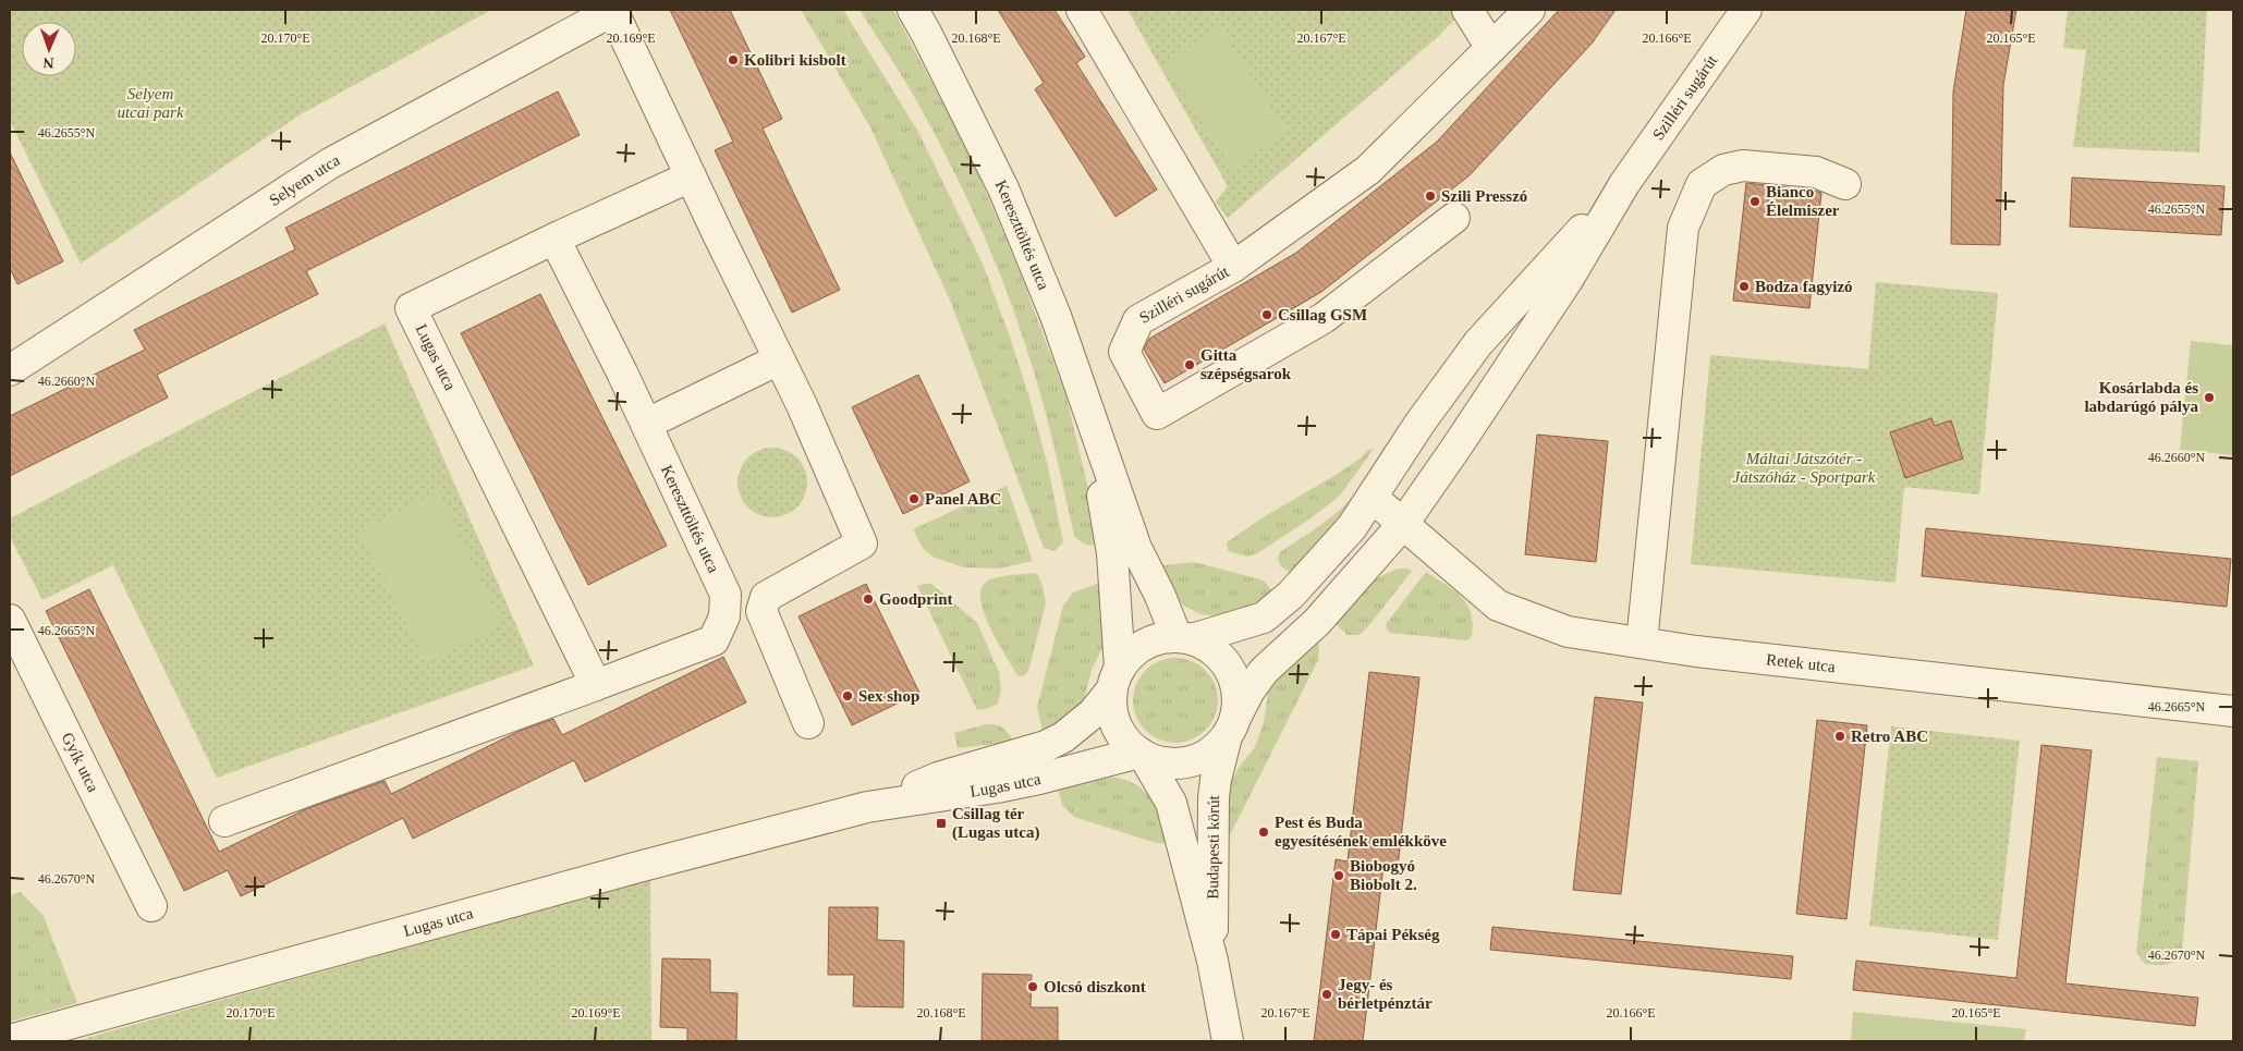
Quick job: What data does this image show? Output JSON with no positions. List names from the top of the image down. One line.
{"streets":{"street":["Szilléri sugárút","Selyem utca","Kereszttöltés utca","Lugas utca","Retek utca","Gyík utca","Budapesti körút"]},"crossings":[["Szilléri sugárút","Kereszttöltés utca"],["Szilléri sugárút","Lugas utca"],["Szilléri sugárút","Retek utca"],["Szilléri sugárút","Budapesti körút"],["Kereszttöltés utca","Lugas utca"],["Kereszttöltés utca","Budapesti körút"],["Lugas utca","Budapesti körút"]],"parks":["Selyem utcai park","Máltai Játszótér - Játszóház - Sportpark"],"places":{"other":["Kolibri kisbolt","Szili Presszó","Bianco Élelmiszer","Bodza fagyizó","Csillag GSM","Gitta szépségsarok","Kosárlabda és labdarúgó pálya","Panel ABC","Goodprint","Sex shop","Retro ABC","Pest és Buda egyesítésének emlékköve","Biobogyó Biobolt 2.","Tápai Pékség","Olcsó diszkont","Jegy- és bérletpénztár"],"transit":["Csillag tér (Lugas utca)"]},"north":"bottom","coordinates":["20.170°E","20.169°E","20.168°E","20.167°E","20.166°E","20.165°E","46.2655°N","46.2660°N","46.2665°N","46.2670°N"]}
